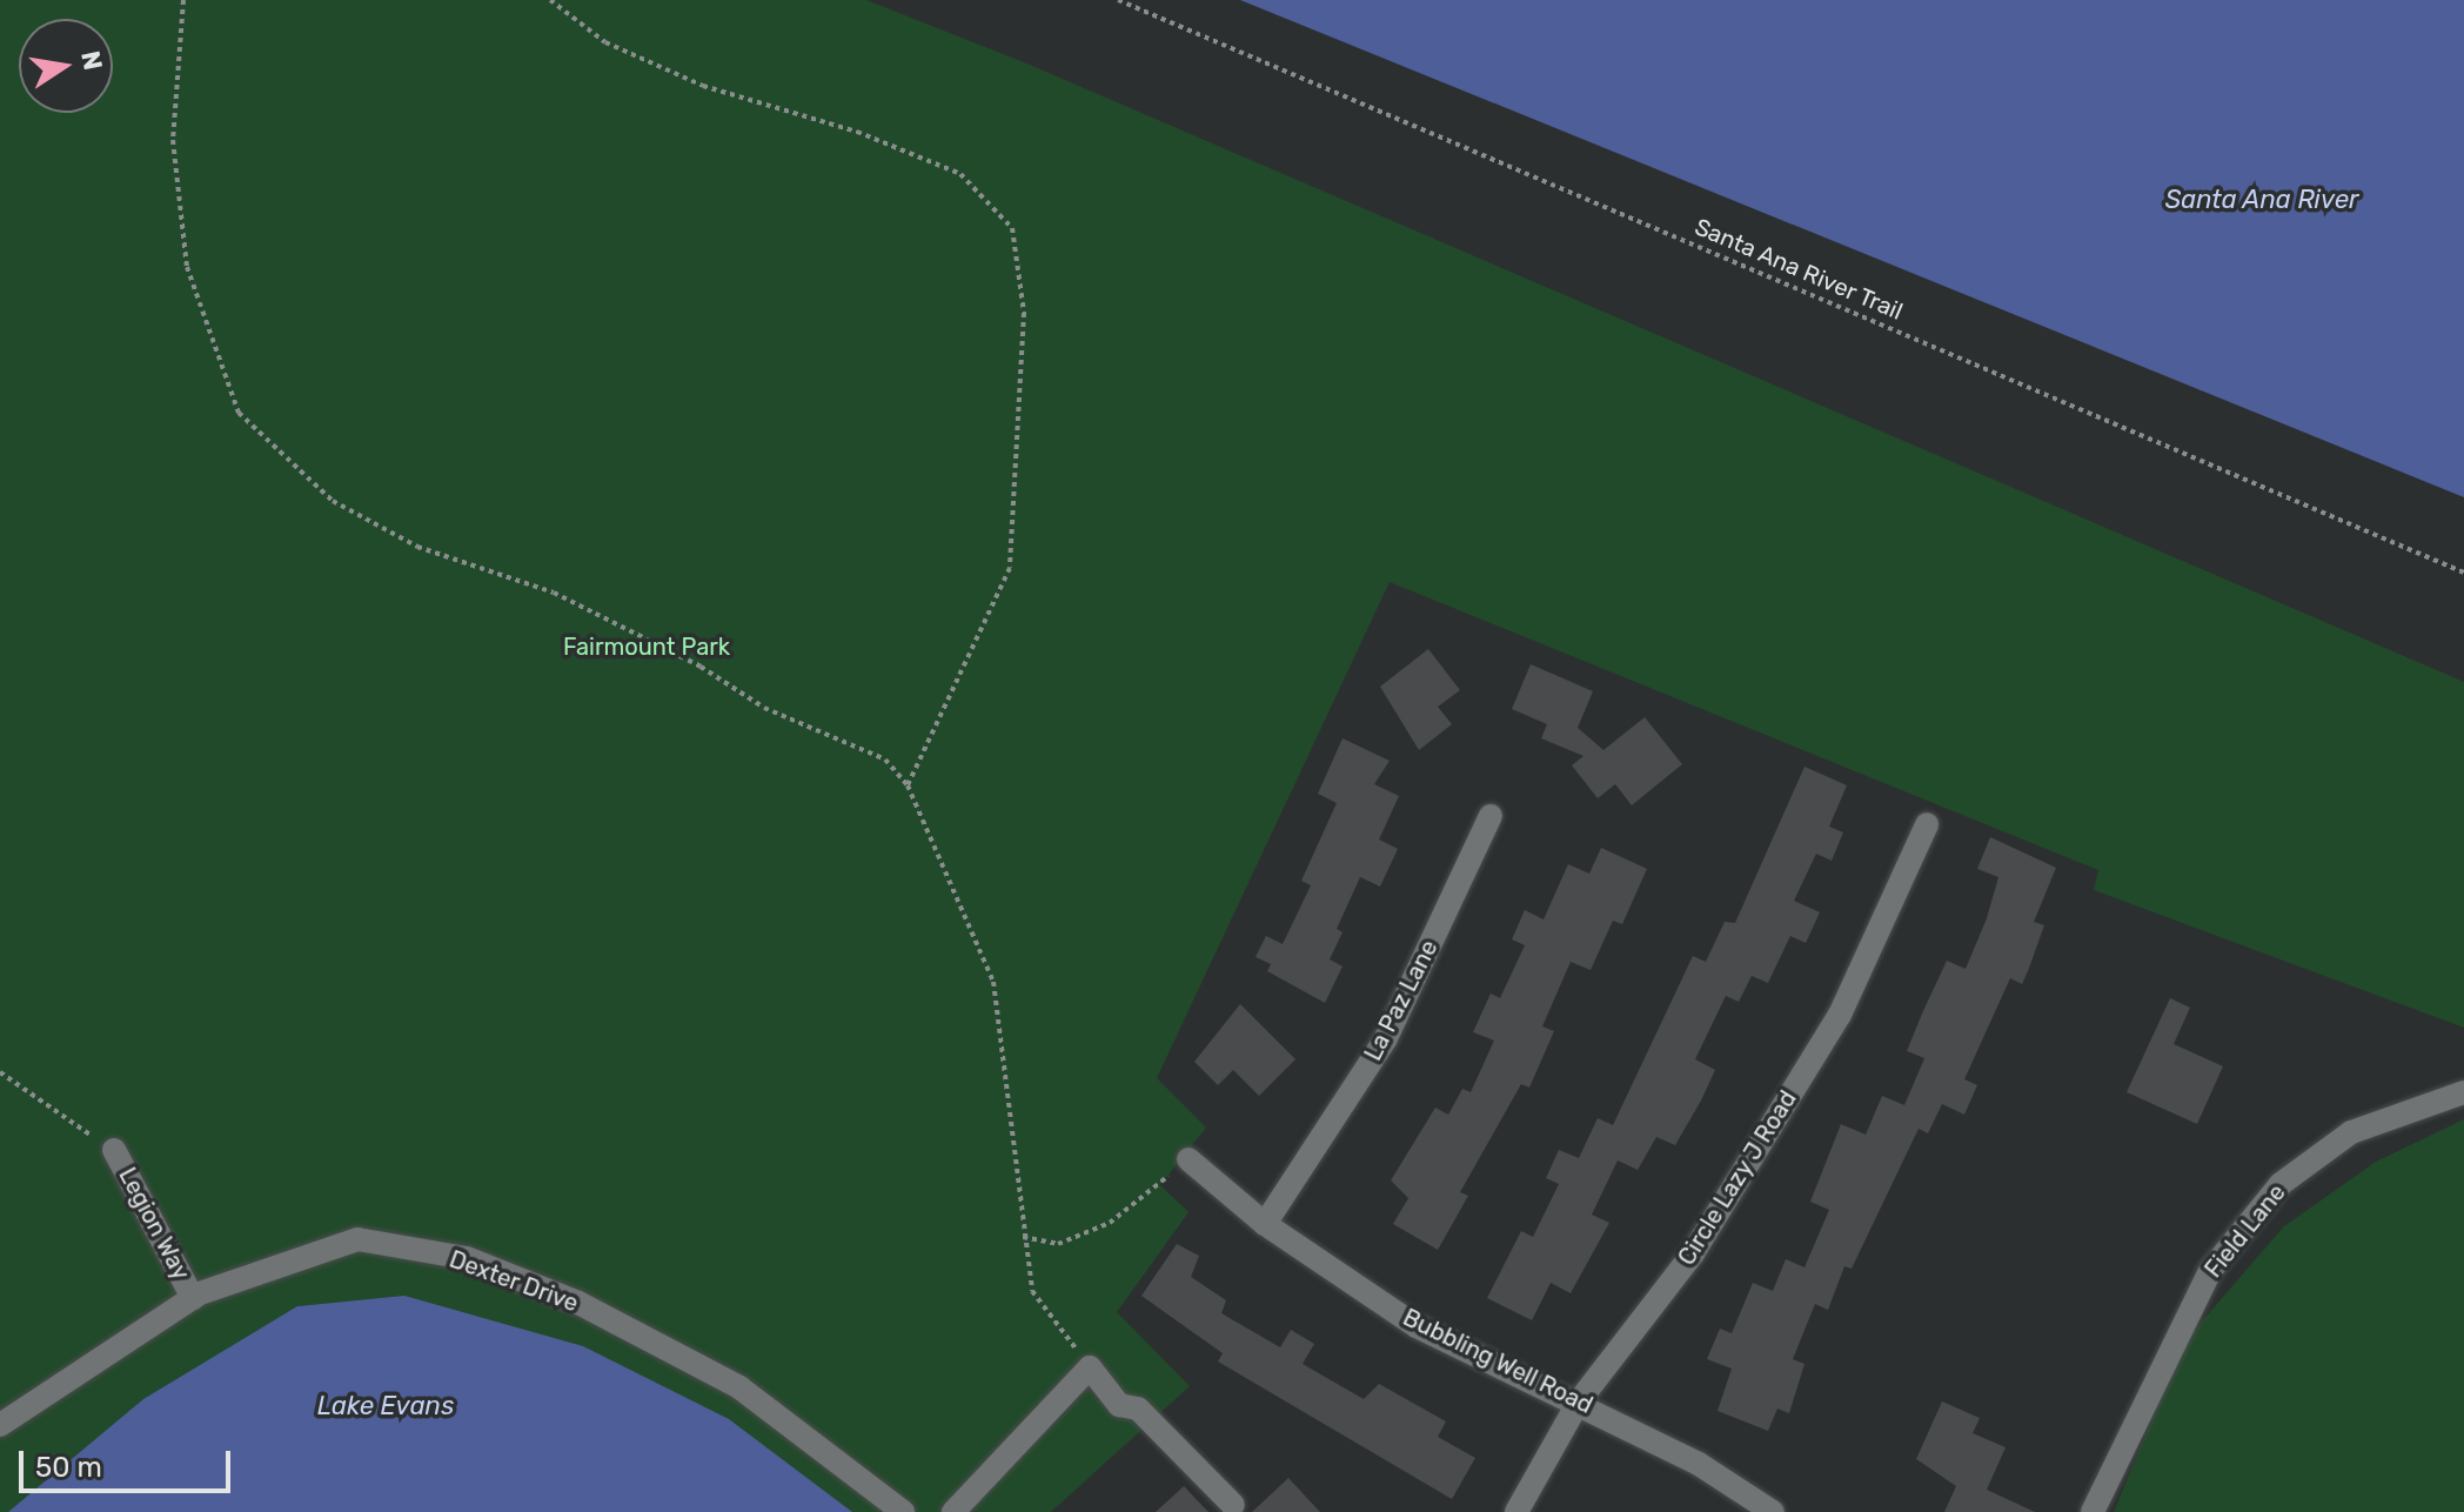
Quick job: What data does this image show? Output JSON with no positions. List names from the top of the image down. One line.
{"streets":{"street":["La Paz Lane","Circle Lazy J Road","Legion Way","Field Lane","Dexter Drive","Bubbling Well Road"],"path":["Santa Ana River Trail"]},"crossings":[["La Paz Lane","Bubbling Well Road"],["Circle Lazy J Road","Bubbling Well Road"],["Legion Way","Dexter Drive"]],"water":["Santa Ana River","Lake Evans"],"parks":["Fairmount Park"],"scale_bar":"50 m","north":"right"}
